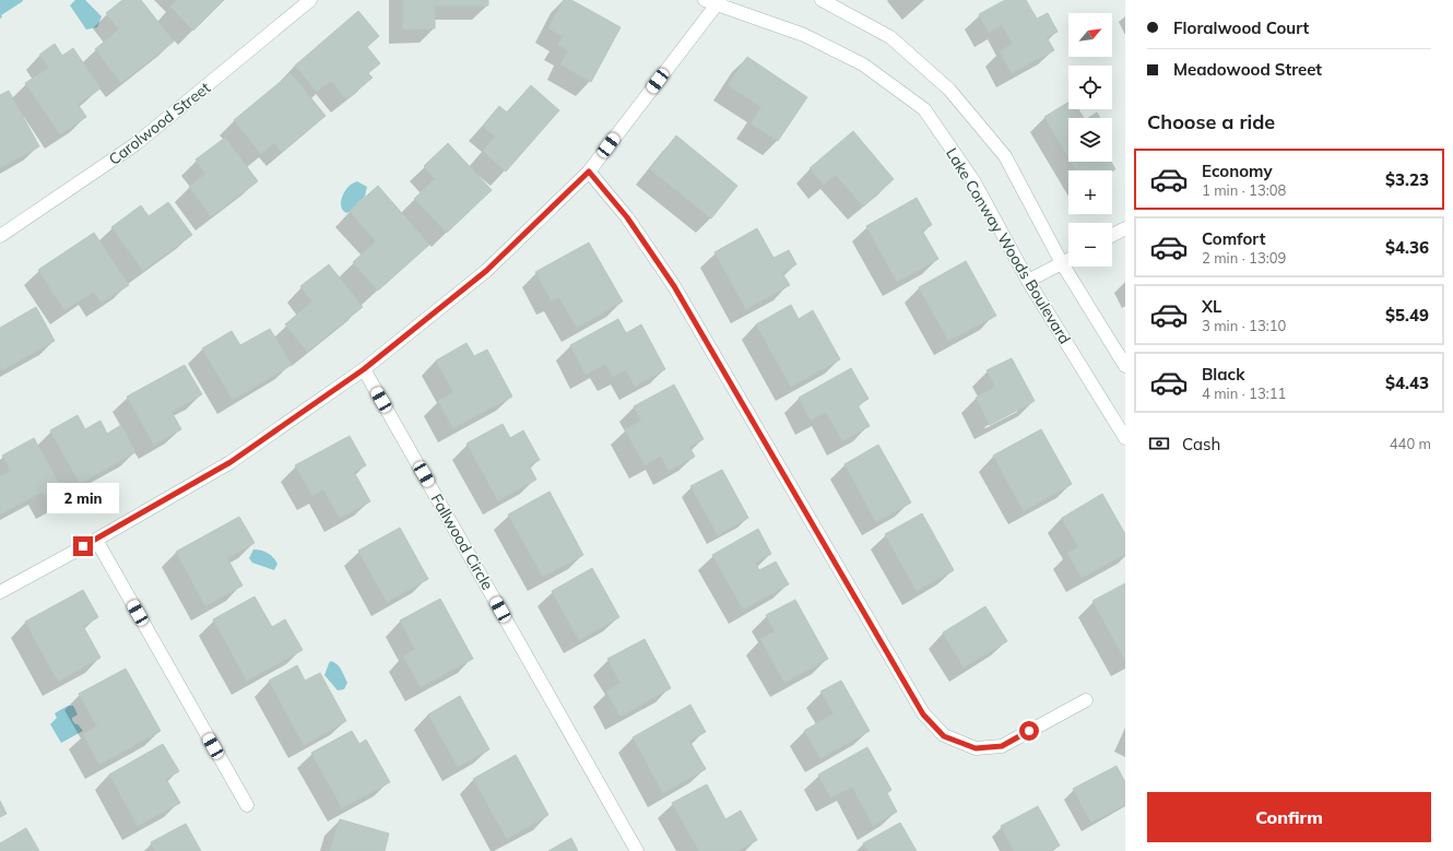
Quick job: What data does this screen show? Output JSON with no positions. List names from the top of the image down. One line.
{"streets":{"street":["Carolwood Street","Lake Conway Woods Boulevard","Fallwood Circle"]},"north":"top right","page":{"banner":["Floralwood Court","Meadowood Street"],"map_buttons":["+","−"],"heading":"Choose a ride","list":[{"name":"Economy","note":"1 min · 13:08","value":"$3.23"},{"name":"Comfort","note":"2 min · 13:09","value":"$4.36"},{"name":"XL","note":"3 min · 13:10","value":"$5.49"},{"name":"Black","note":"4 min · 13:11","value":"$4.43"}],"pay":["Cash","440 m"],"bubble":"2 min","buttons":"Confirm"}}
